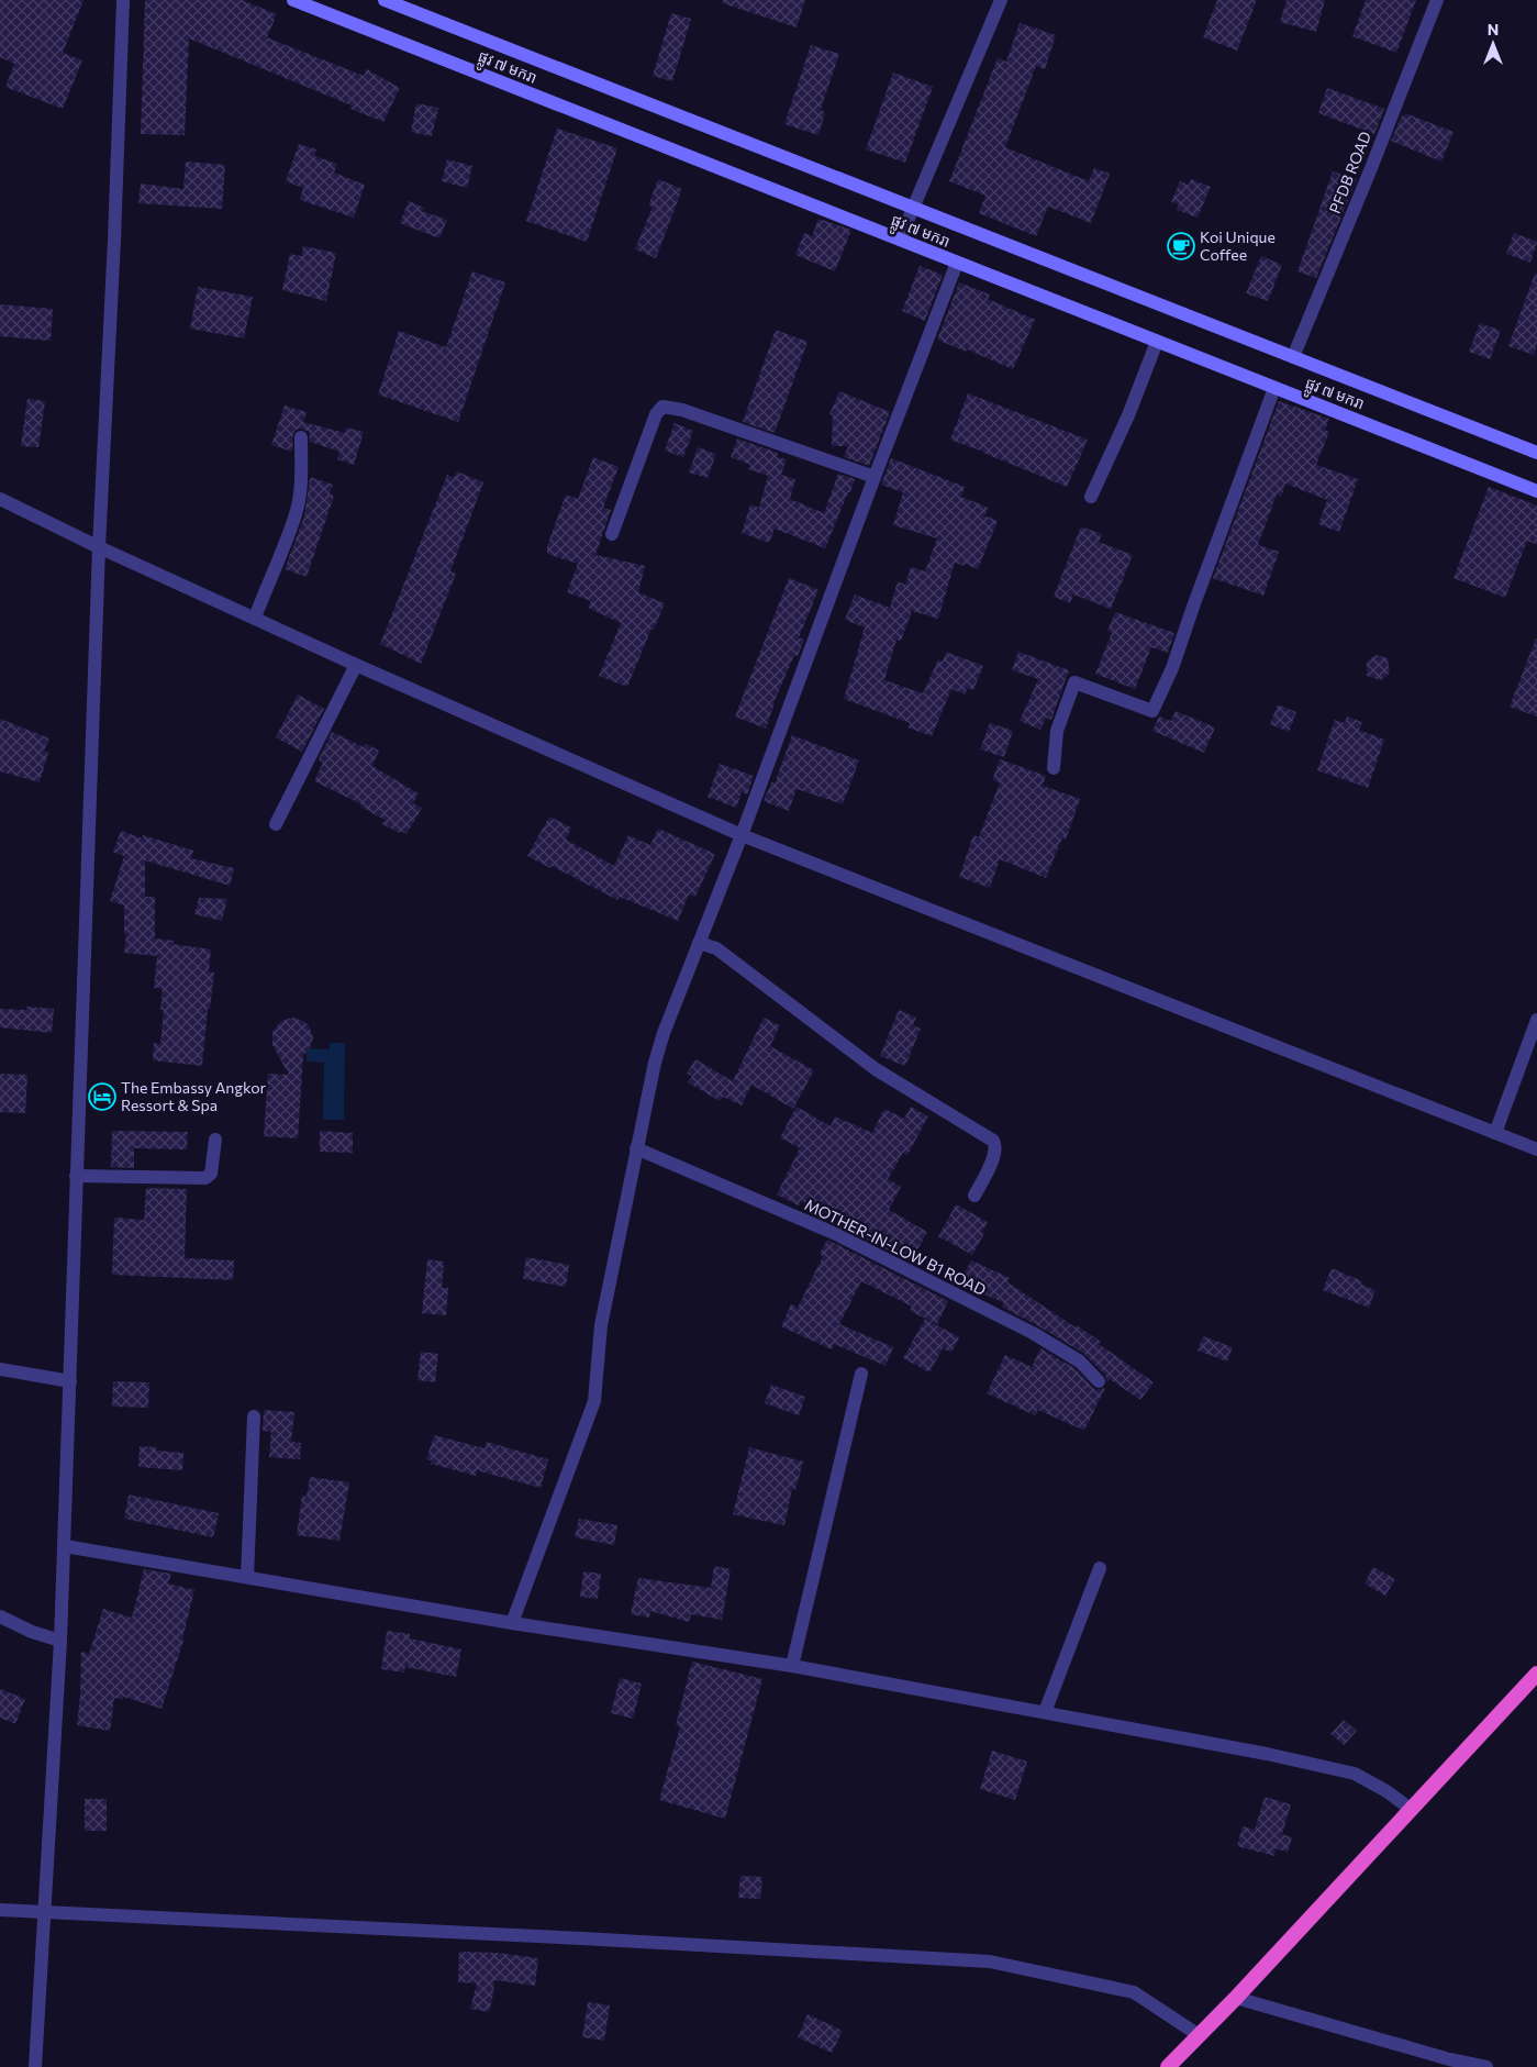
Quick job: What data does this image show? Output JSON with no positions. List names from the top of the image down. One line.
{"streets":{"main road":["ផ្លូវ ៧ មករា"],"street":["PFDB ROAD","MOTHER-IN-LOW B1 ROAD"]},"crossings":[["ផ្លូវ ៧ មករា","PFDB ROAD"]],"places":{"cafe":["Koi Unique Coffee"],"hotel":["The Embassy Angkor Ressort & Spa"]},"north":"top"}
